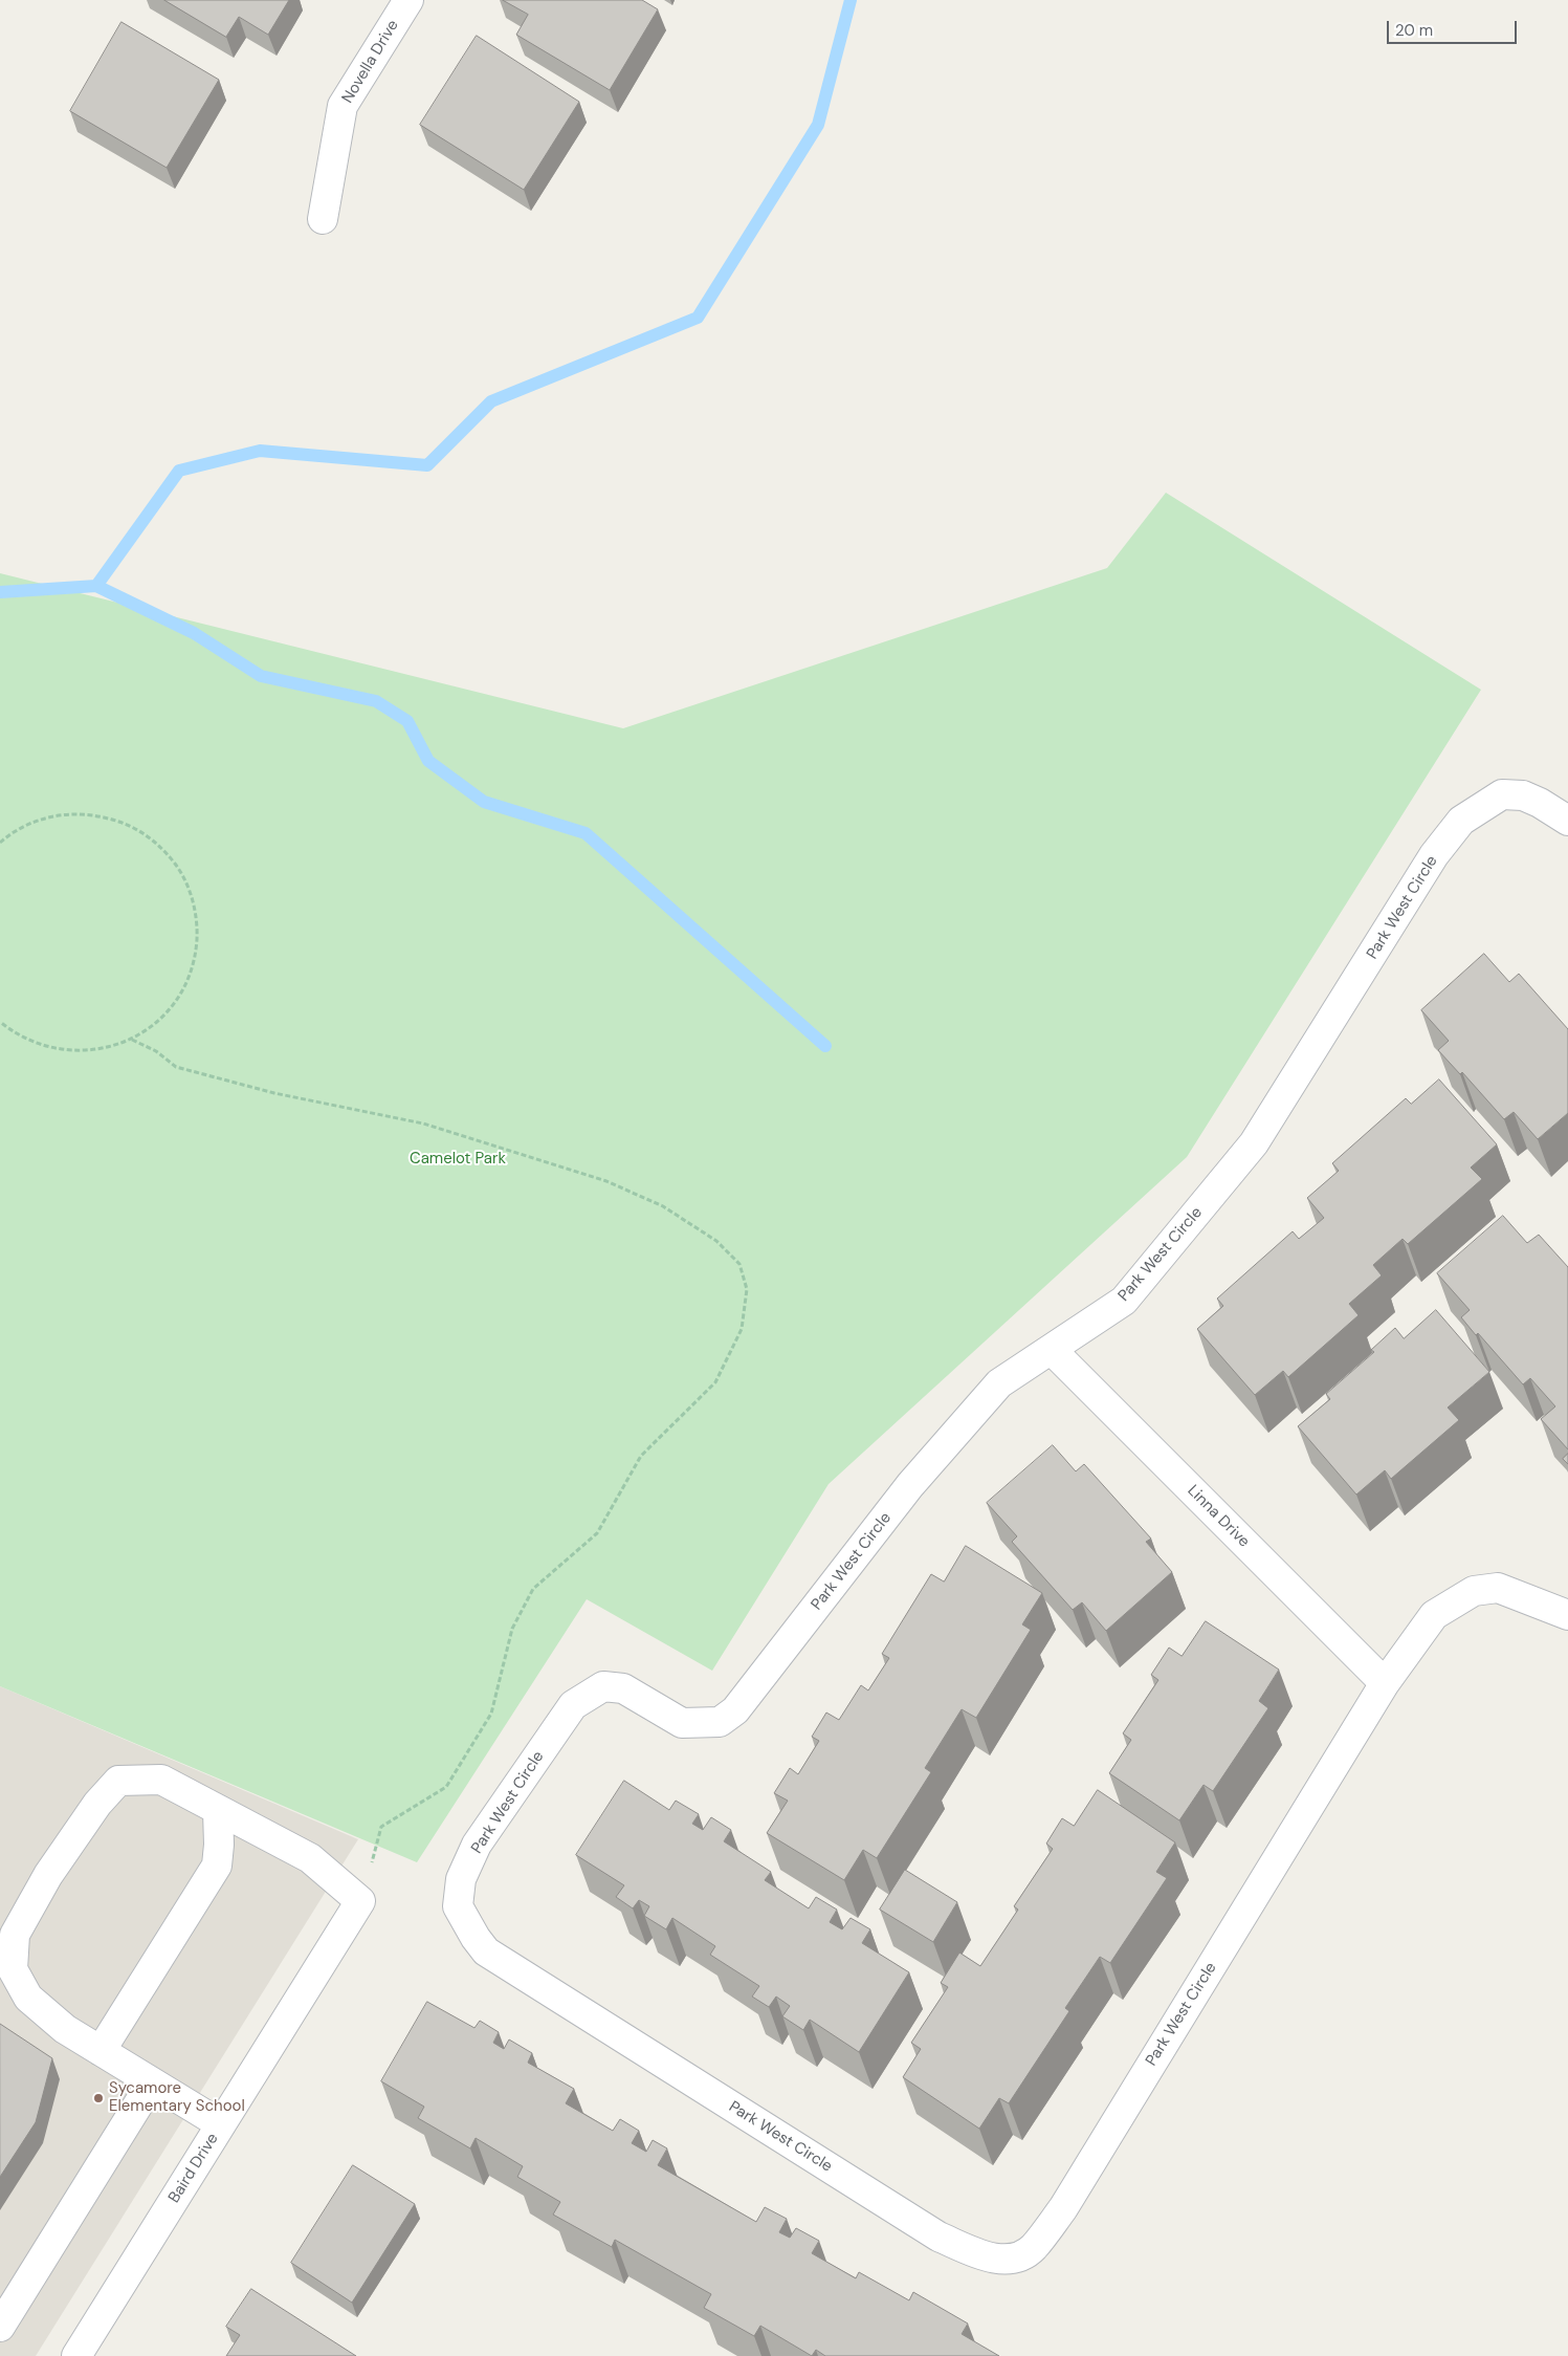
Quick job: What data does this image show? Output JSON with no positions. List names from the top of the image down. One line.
{"streets":{"street":["Novella Drive","Park West Circle","Linna Drive","Baird Drive"]},"crossings":[["Park West Circle","Linna Drive"]],"parks":["Camelot Park"],"places":["Sycamore Elementary School"],"scale_bar":"20 m"}
